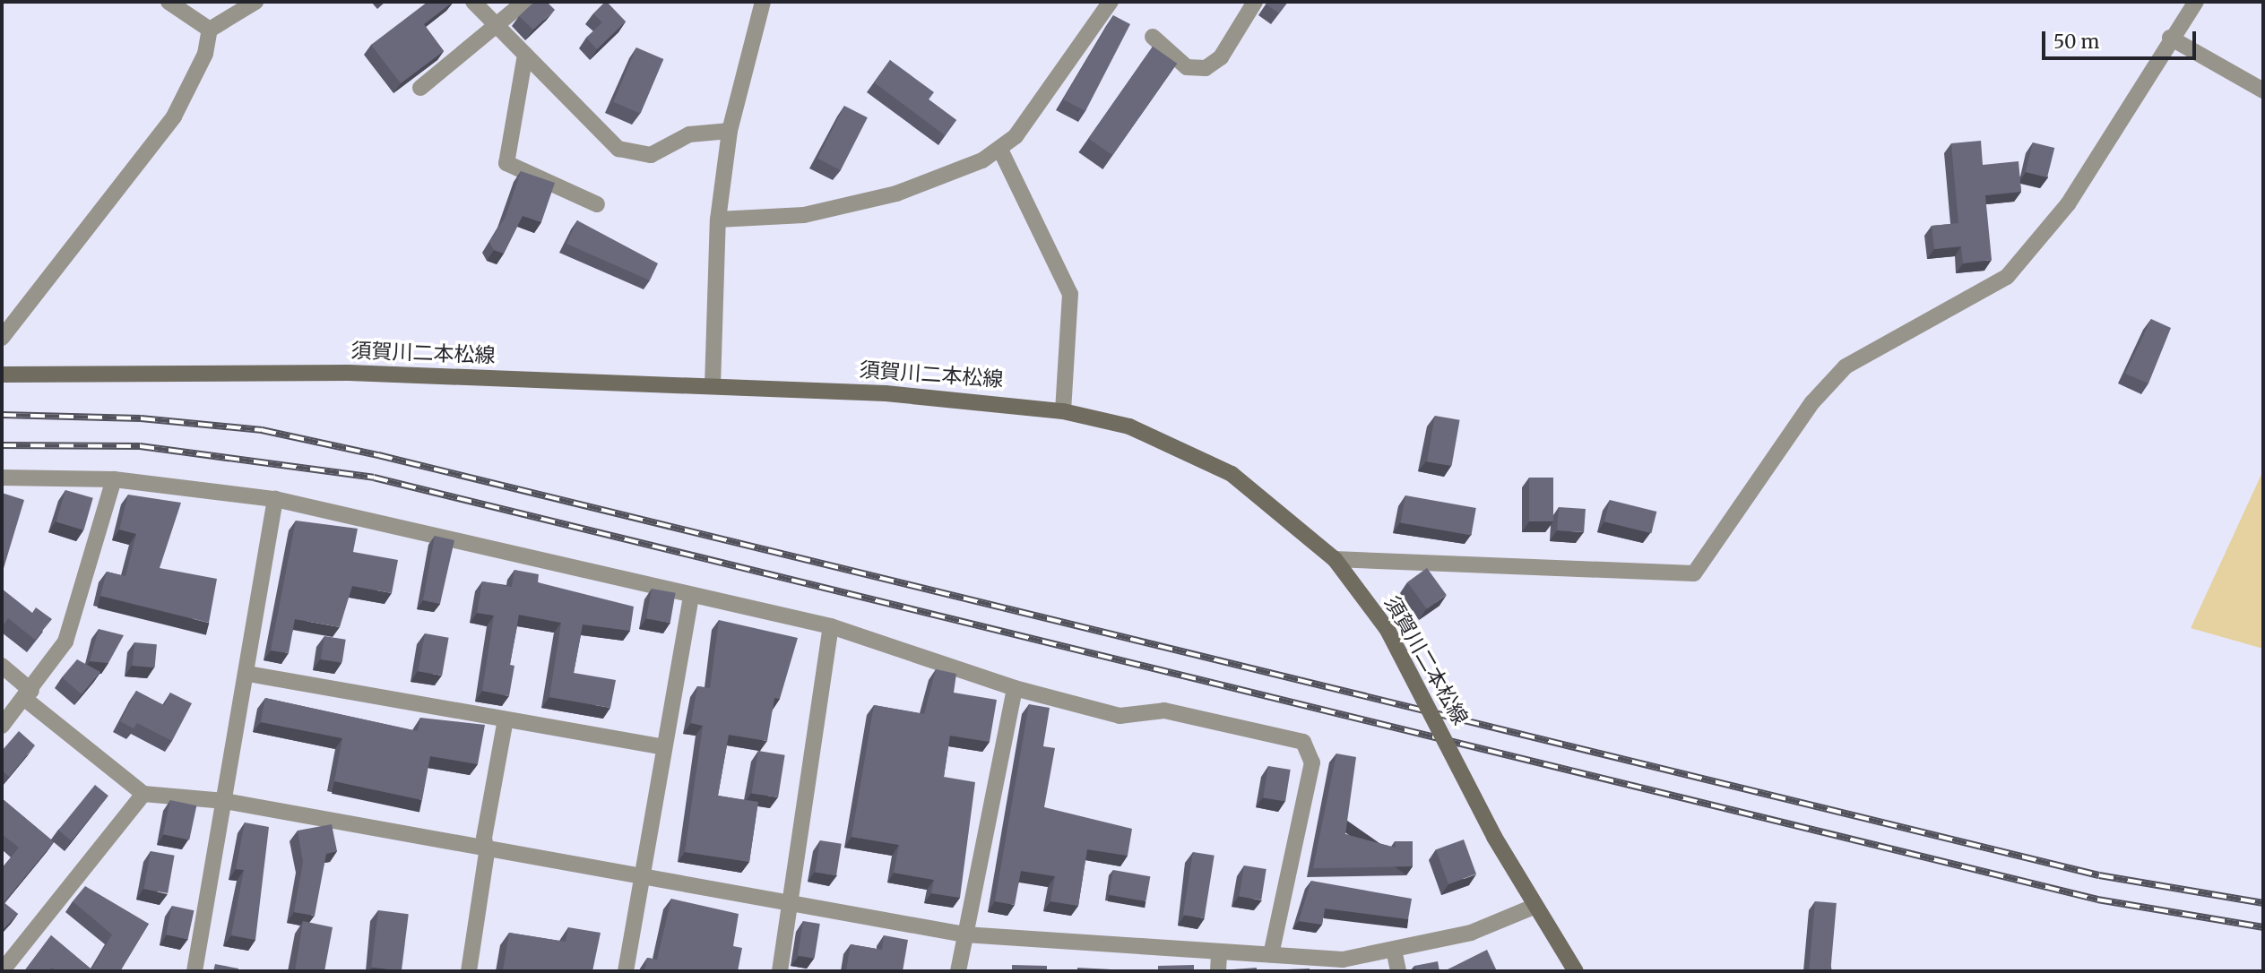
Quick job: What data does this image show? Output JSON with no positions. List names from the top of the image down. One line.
{"streets":{"main road":["須賀川二本松線"]},"scale_bar":"50 m"}
